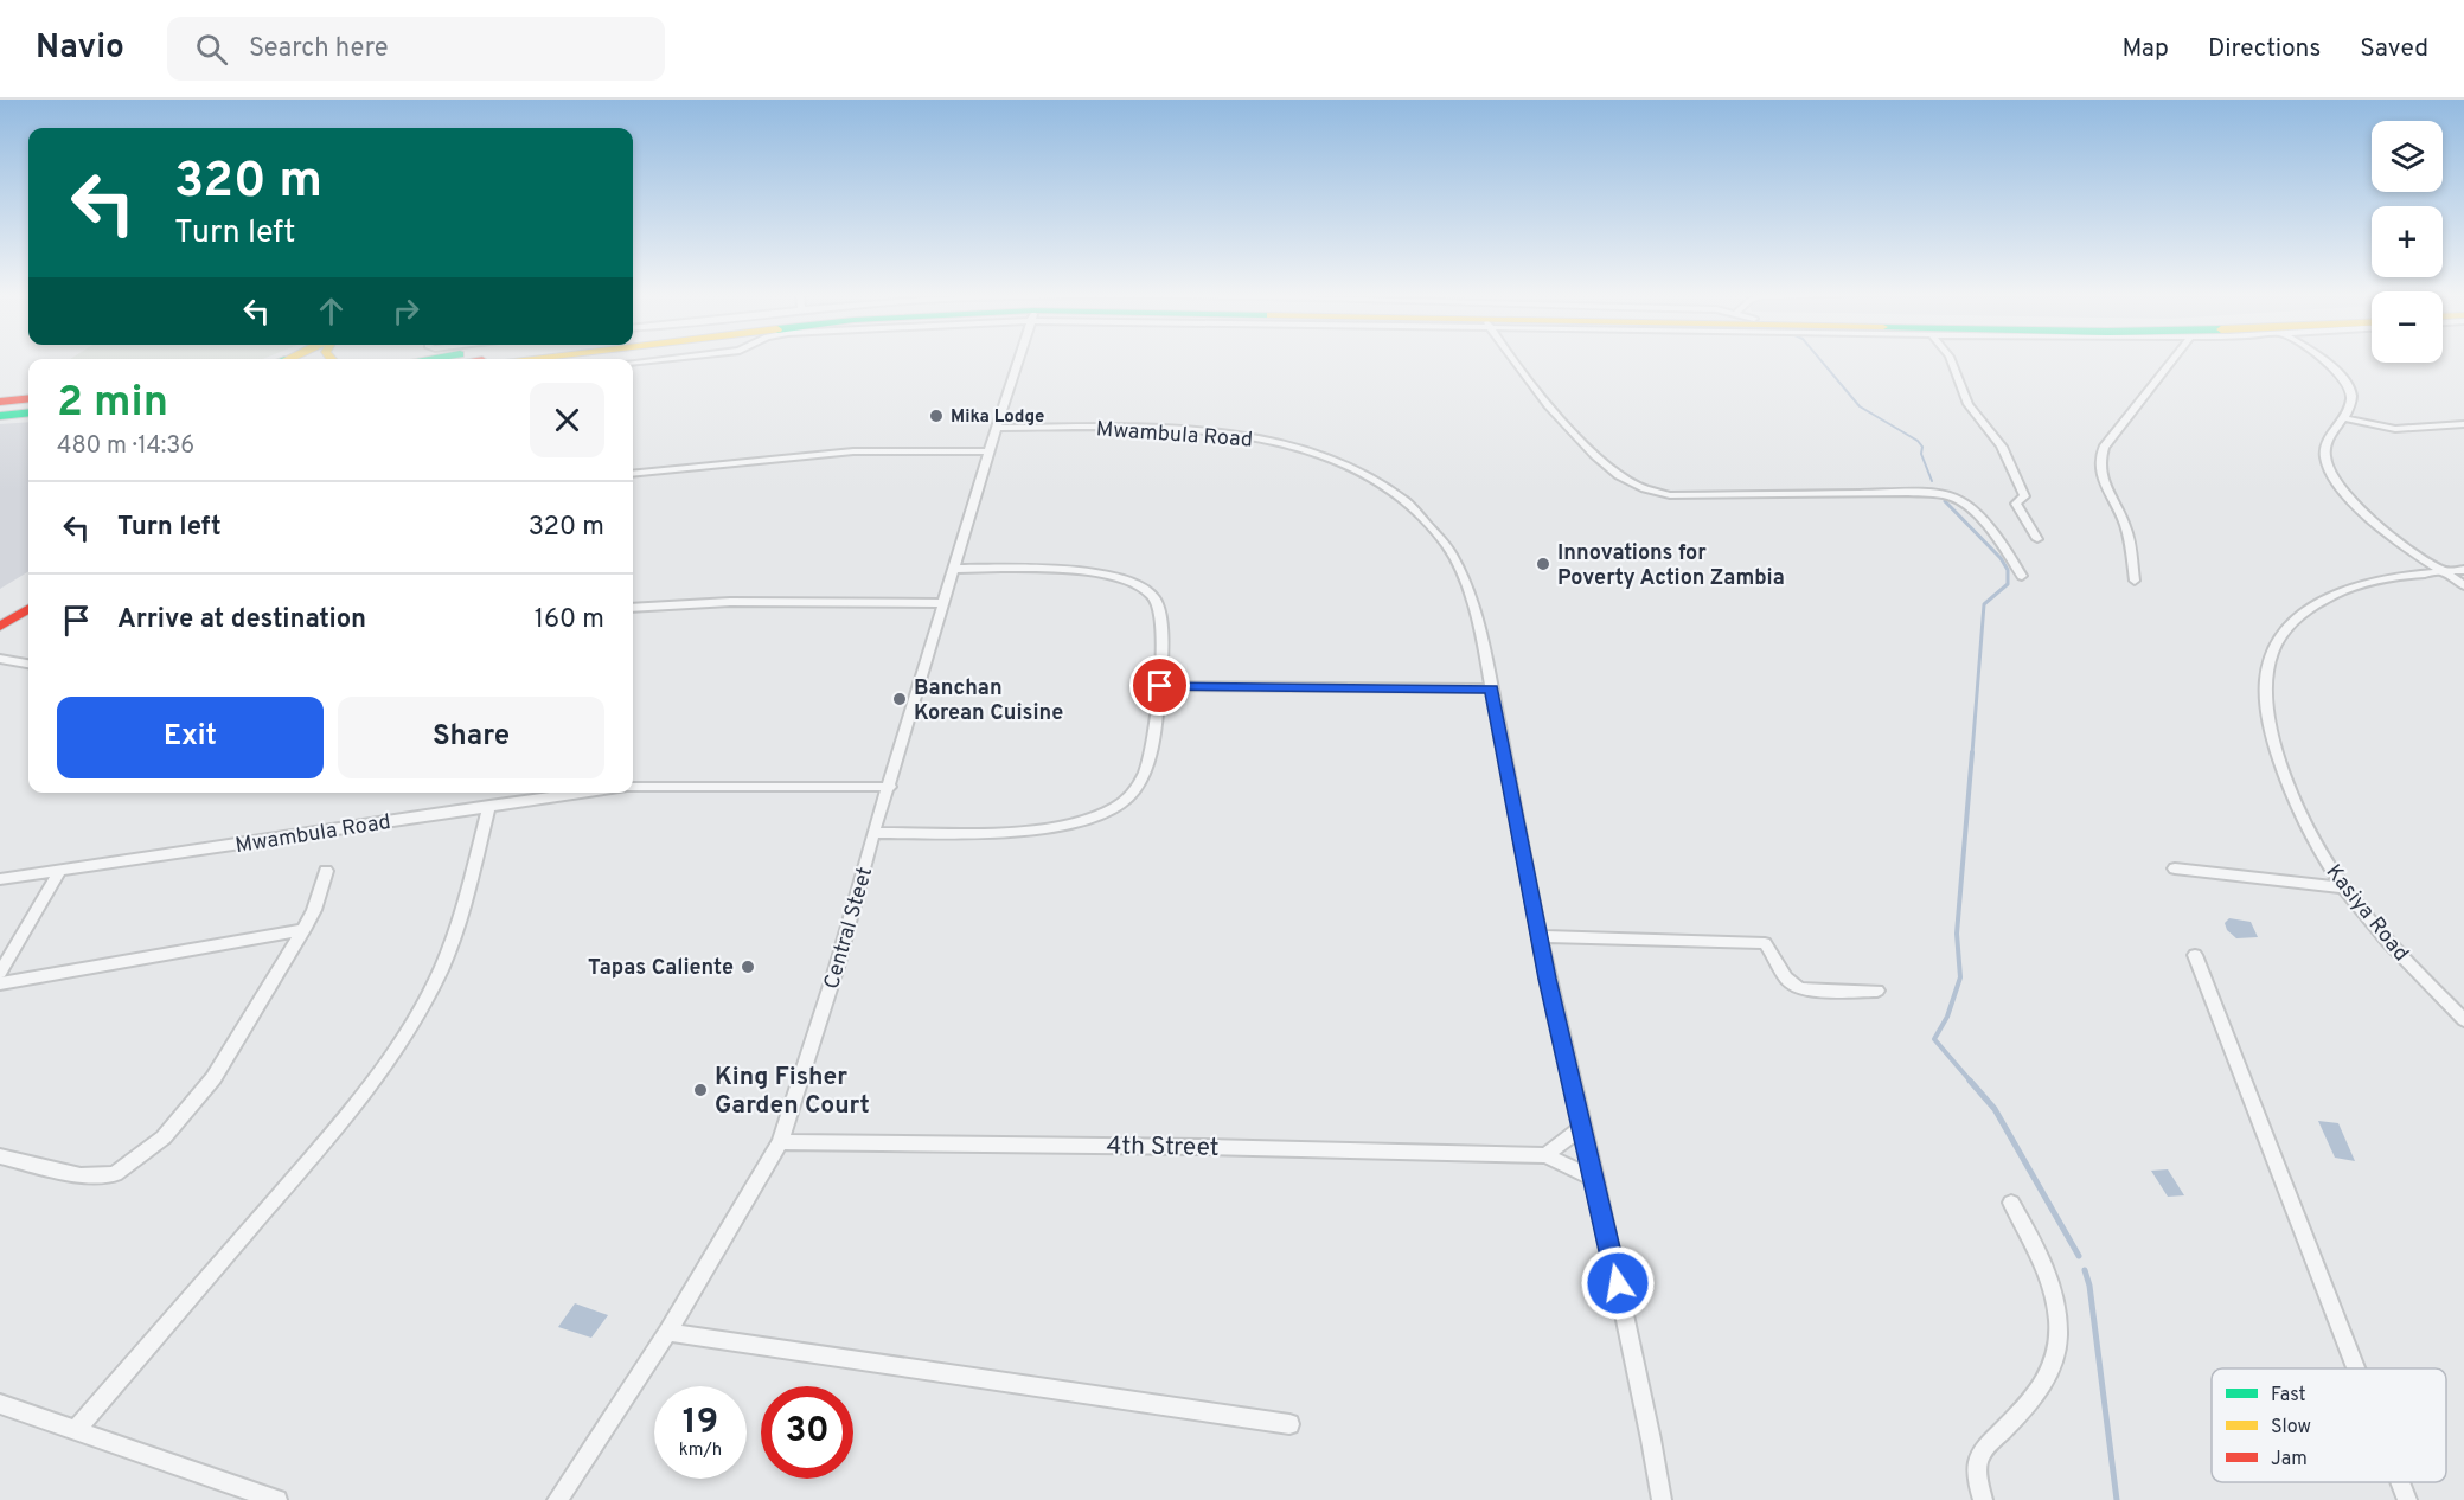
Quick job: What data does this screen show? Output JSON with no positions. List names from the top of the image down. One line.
{"streets":{"street":["Mwambula Road","Kasiya Road","Central Steet","4th Street"]},"crossings":[["Mwambula Road","Central Steet"],["Mwambula Road","4th Street"],["Central Steet","4th Street"]],"places":["Mika Lodge","Innovations for Poverty Action Zambia","Banchan Korean Cuisine","Tapas Caliente","King Fisher Garden Court"],"legend":["Fast","Slow","Jam"],"page":{"header":"Navio","search":"Search here","nav":["Map","Directions","Saved"],"map_buttons":["+","−"],"turn":["320 m","Turn left"],"heading":["2 min","480 m · 14:36"],"list":[{"name":"Turn left","value":"320 m"},{"name":"Arrive at destination","value":"160 m"}],"buttons":["Exit","Share"],"speed":"19 km/h","limit":"30"}}
